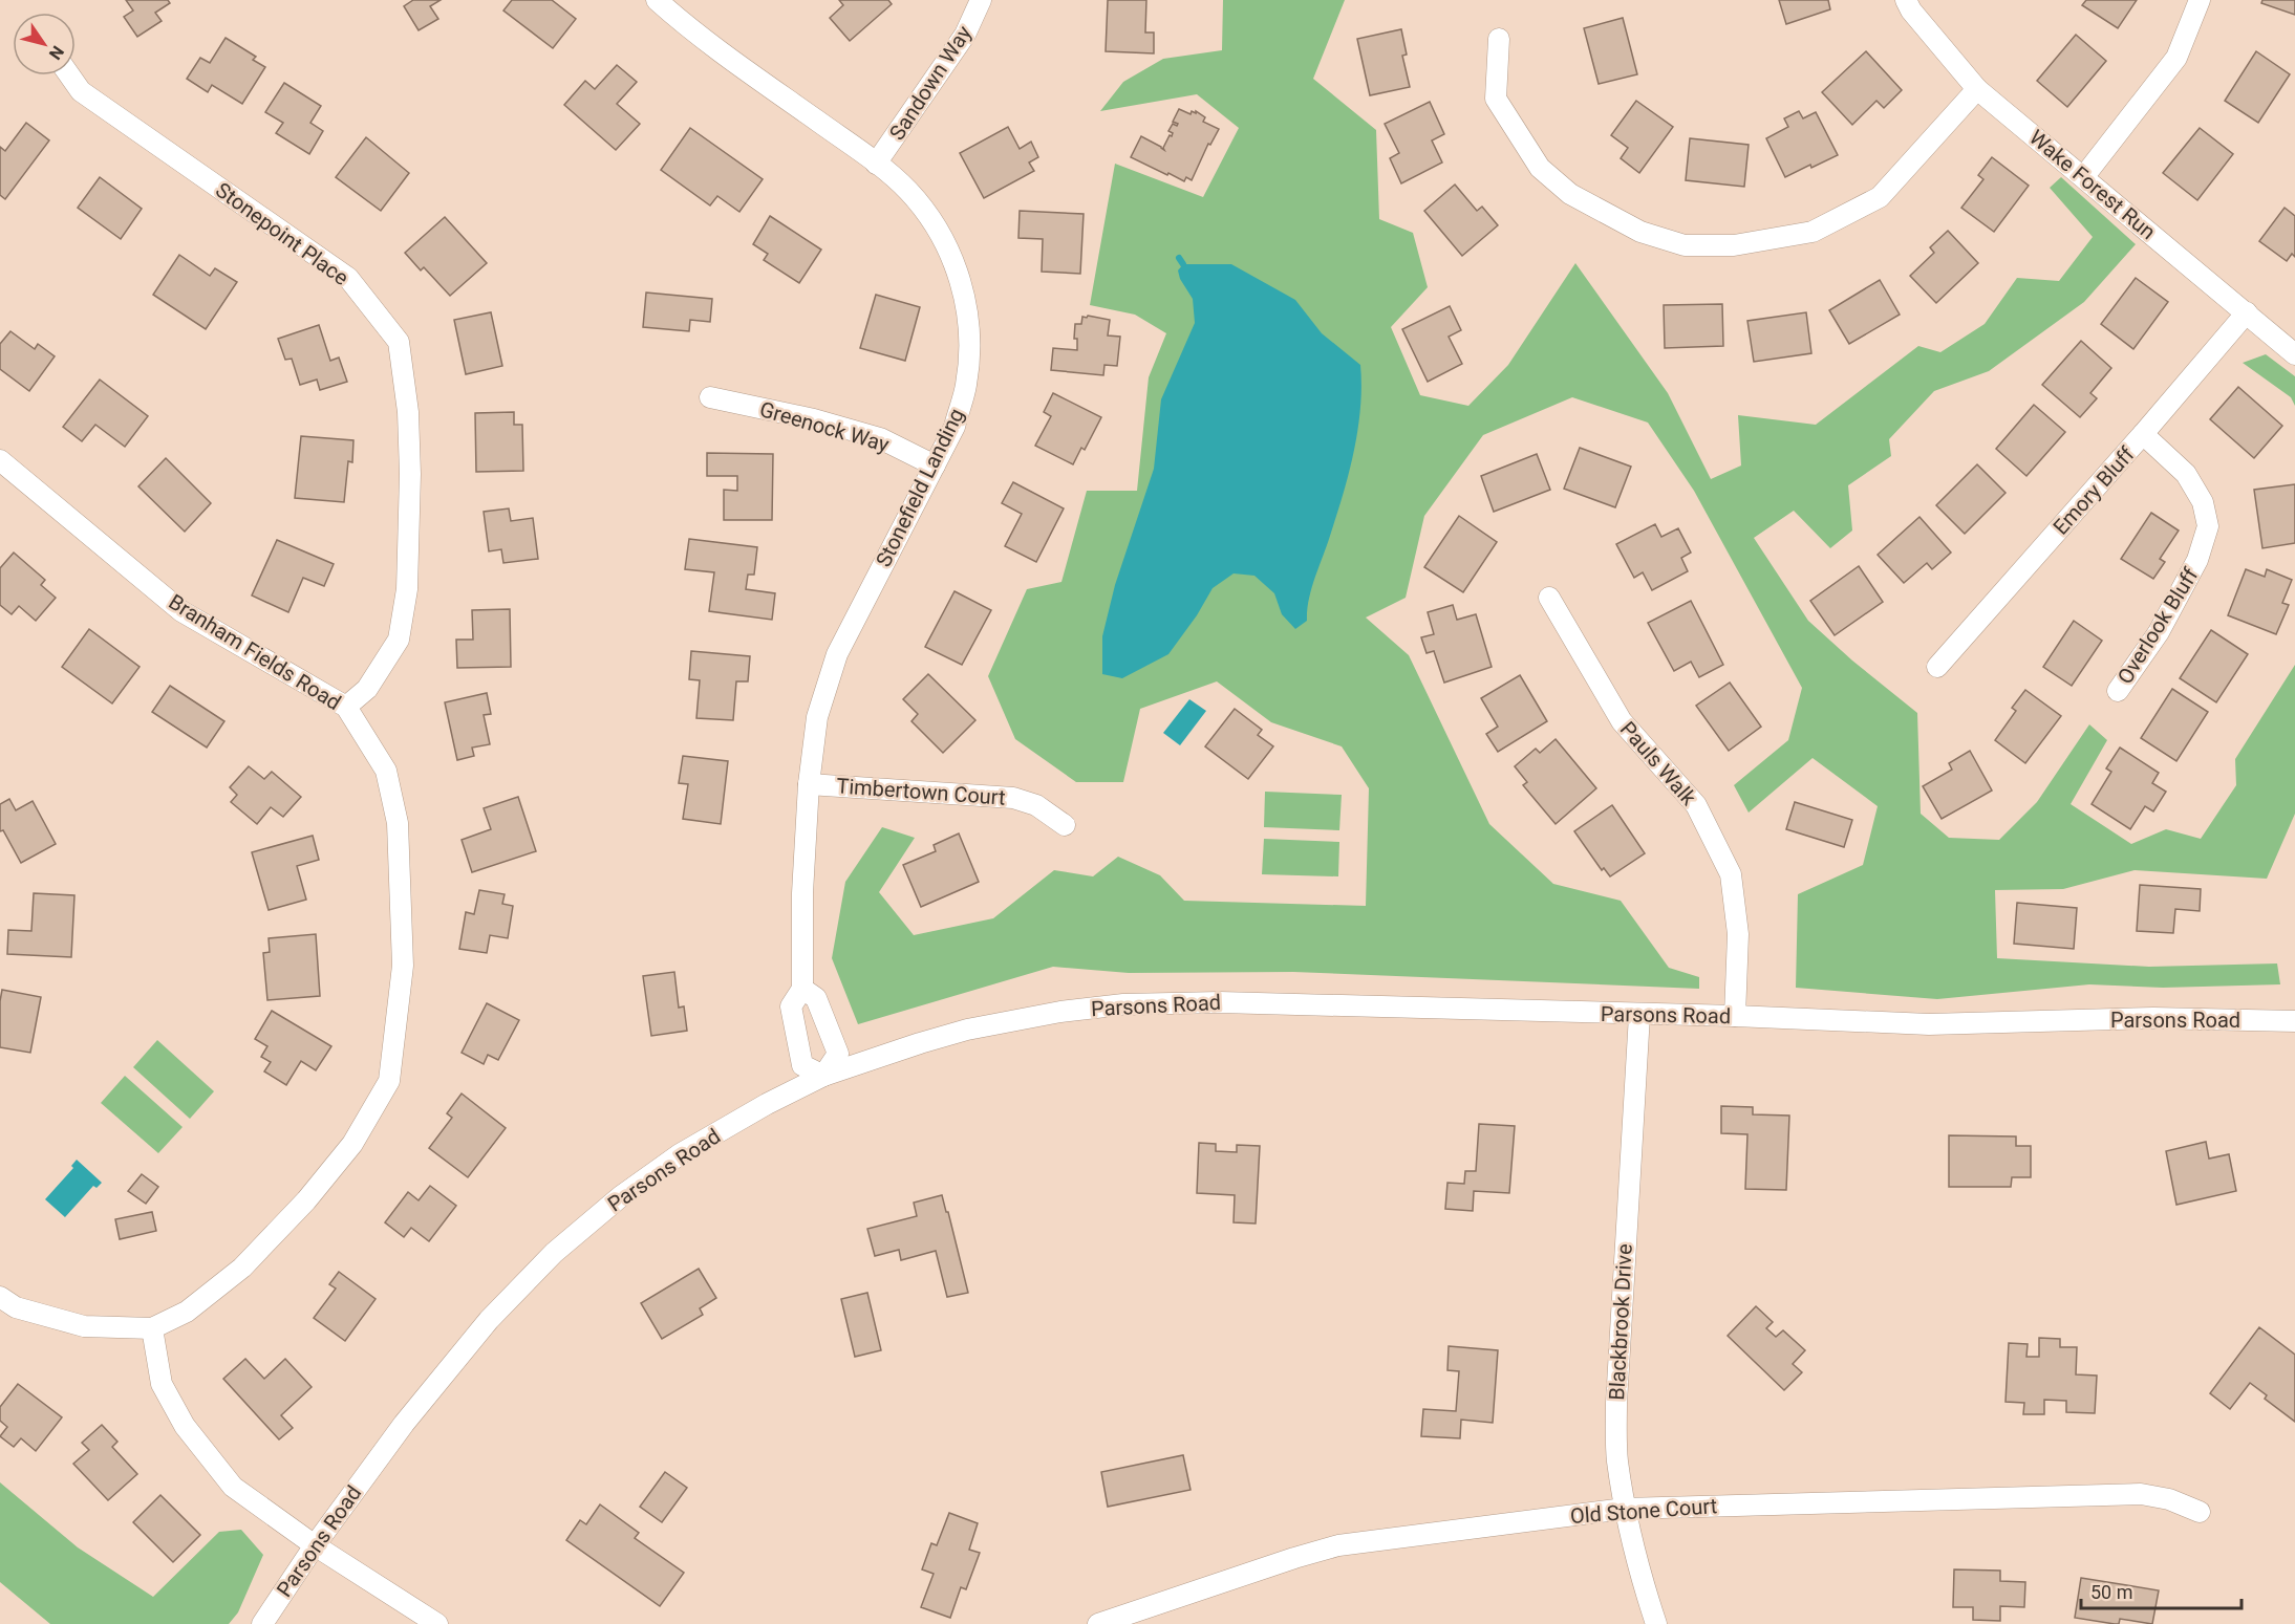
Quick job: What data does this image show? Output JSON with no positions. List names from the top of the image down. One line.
{"streets":{"street":["Sandown Way","Wake Forest Run","Stonepoint Place","Greenock Way","Stonefield Landing","Emory Bluff","Overlook Bluff","Branham Fields Road","Pauls Walk","Timbertown Court","Parsons Road","Blackbrook Drive","Old Stone Court"]},"crossings":[["Sandown Way","Stonefield Landing"],["Wake Forest Run","Emory Bluff"],["Stonepoint Place","Branham Fields Road"],["Greenock Way","Stonefield Landing"],["Stonefield Landing","Timbertown Court"],["Stonefield Landing","Parsons Road"],["Emory Bluff","Overlook Bluff"],["Pauls Walk","Parsons Road"],["Parsons Road","Blackbrook Drive"],["Blackbrook Drive","Old Stone Court"]],"scale_bar":"50 m","north":"bottom right"}
